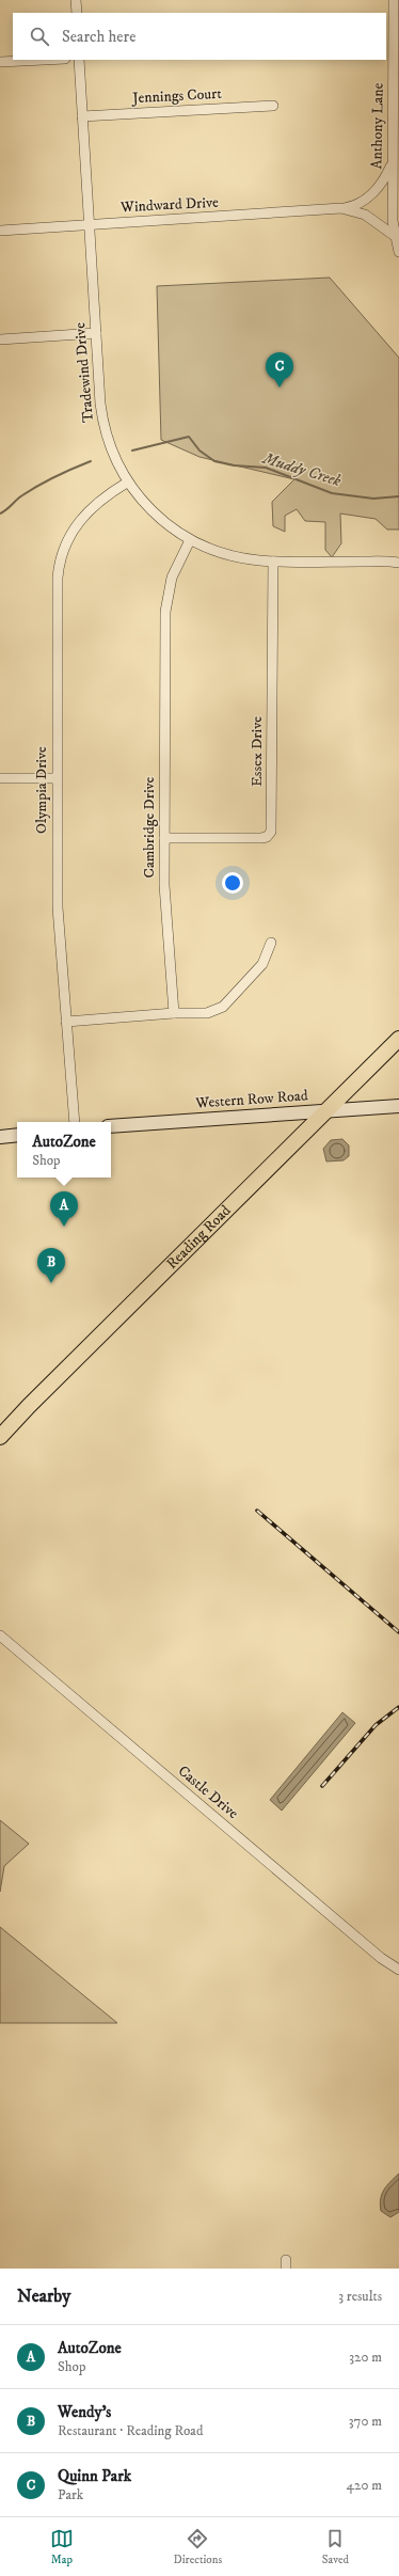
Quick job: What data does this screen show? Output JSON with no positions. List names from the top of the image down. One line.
{"streets":{"main road":["Reading Road"],"street":["Jennings Court","Anthony Lane","Windward Drive","Tradewind Drive","Essex Drive","Olympia Drive","Cambridge Drive","Western Row Road","Castle Drive"]},"crossings":[["Jennings Court","Tradewind Drive"],["Anthony Lane","Windward Drive"],["Windward Drive","Tradewind Drive"],["Tradewind Drive","Essex Drive"],["Tradewind Drive","Olympia Drive"],["Tradewind Drive","Cambridge Drive"],["Essex Drive","Cambridge Drive"],["Western Row Road","Reading Road"]],"water":["Muddy Creek"],"page":{"search":"Search here","pins":["C","A","B"],"popup":["AutoZone","Shop"],"heading":["Nearby","3 results"],"list":[{"mark":"A","name":"AutoZone","note":"Shop","value":"320 m"},{"mark":"B","name":"Wendy's","note":"Restaurant · Reading Road","value":"370 m"},{"mark":"C","name":"Quinn Park","note":"Park","value":"420 m"}],"nav":["Map","Directions","Saved"]}}
